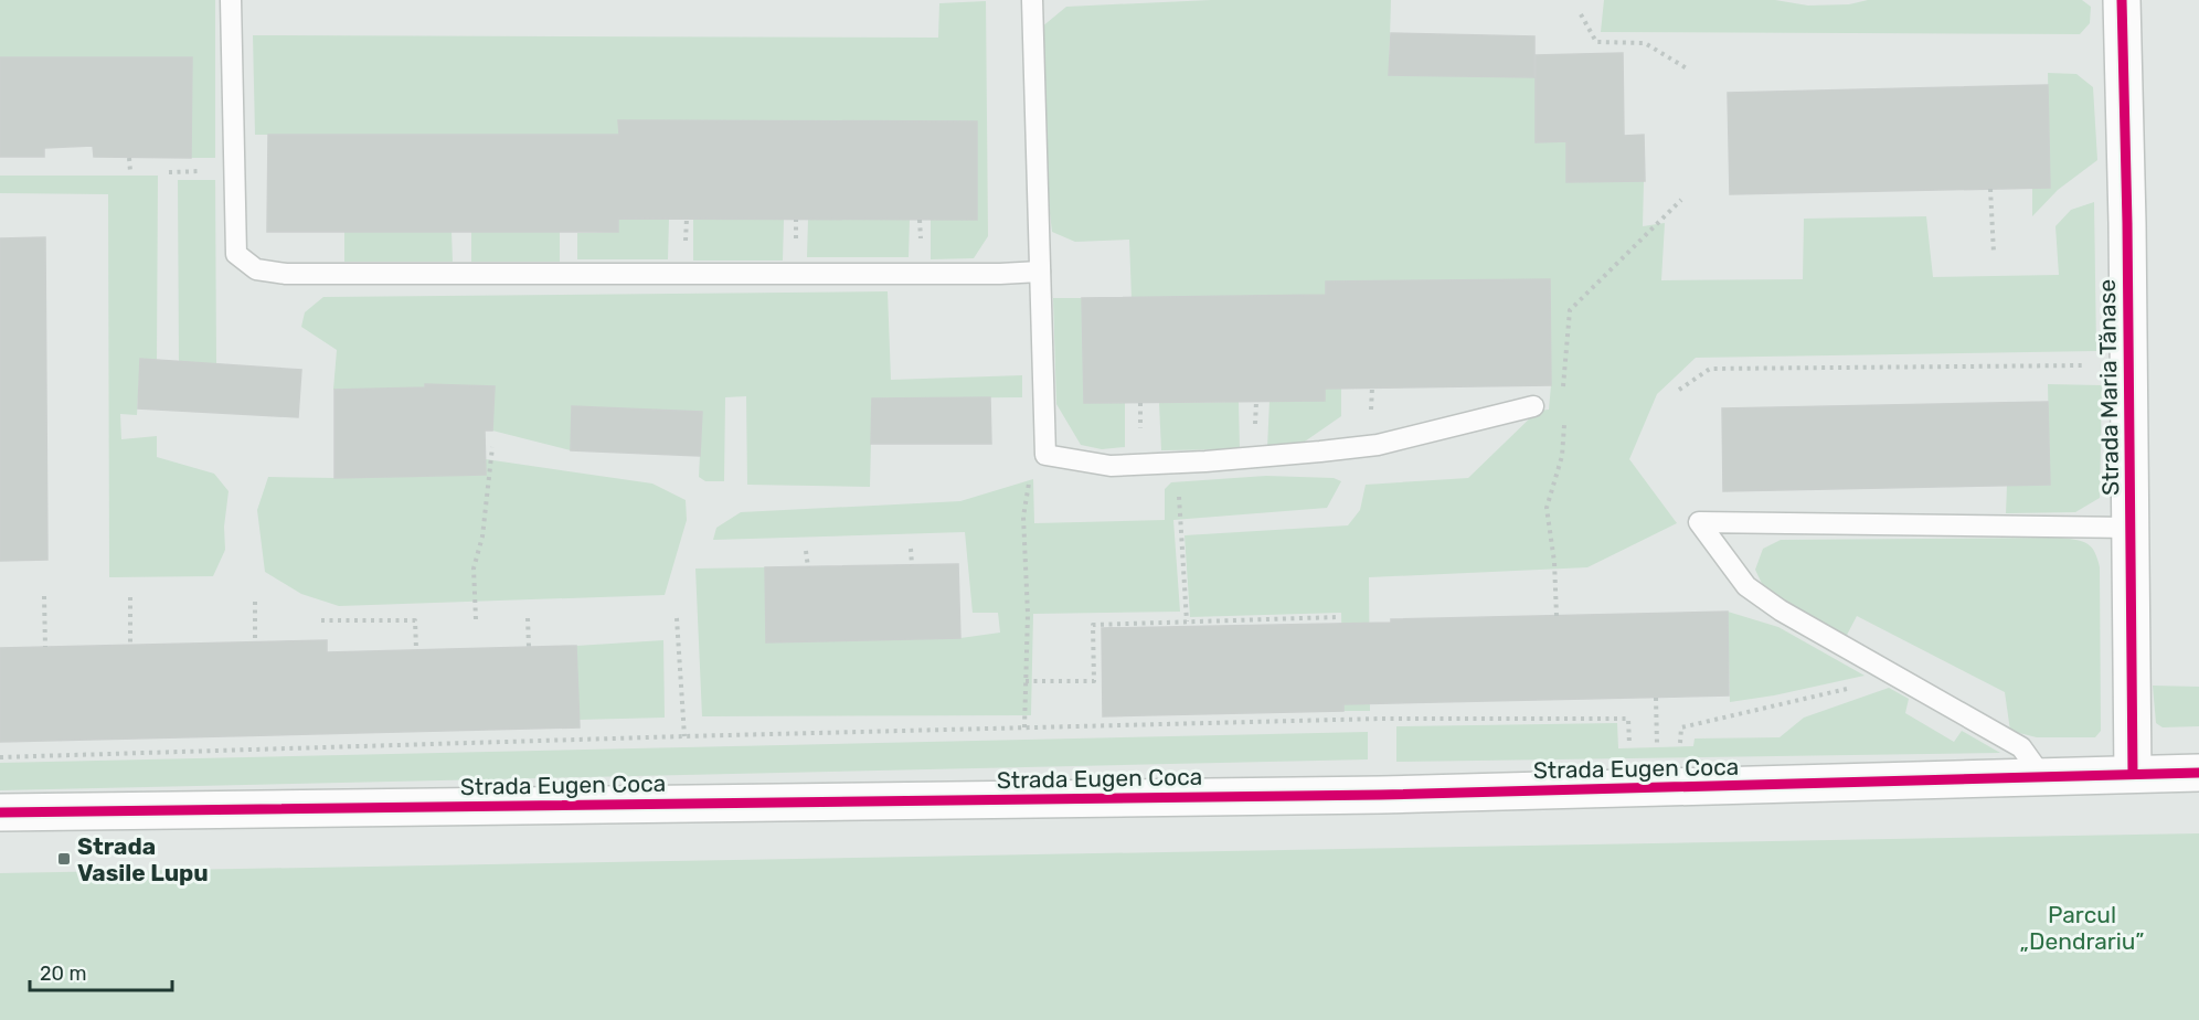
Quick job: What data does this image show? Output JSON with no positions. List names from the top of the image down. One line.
{"streets":{"street":["Strada Maria Tănase","Strada Eugen Coca"]},"crossings":[["Strada Maria Tănase","Strada Eugen Coca"]],"parks":["Parcul „Dendrariu”"],"places":{"transit":["Strada Vasile Lupu"]},"scale_bar":"20 m"}
